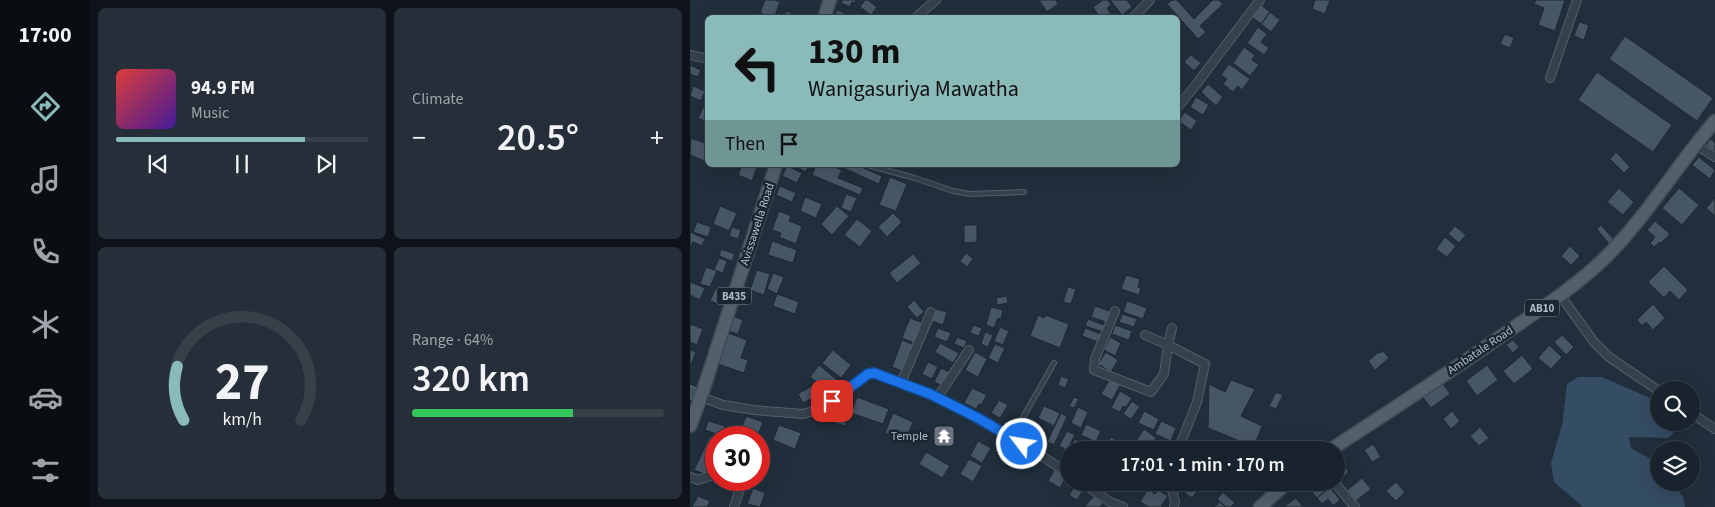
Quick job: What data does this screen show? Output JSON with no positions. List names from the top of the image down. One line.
{"streets":{"main road":["Avissawella Road","B435","AB10","Ambatale Road"]},"places":{"temple":["Temple"]},"page":{"tabs":"17:00","tile":["Climate",["Range · 64%","320 km"]],"turn":["130 m","Wanigasuriya Mawatha"],"song":["94.9 FM","Music"],"heat":["−","20.5°","+"],"then":"Then","limit":"30","trip":"17:01 · 1 min · 170 m","gauge":["27","km/h"]}}
